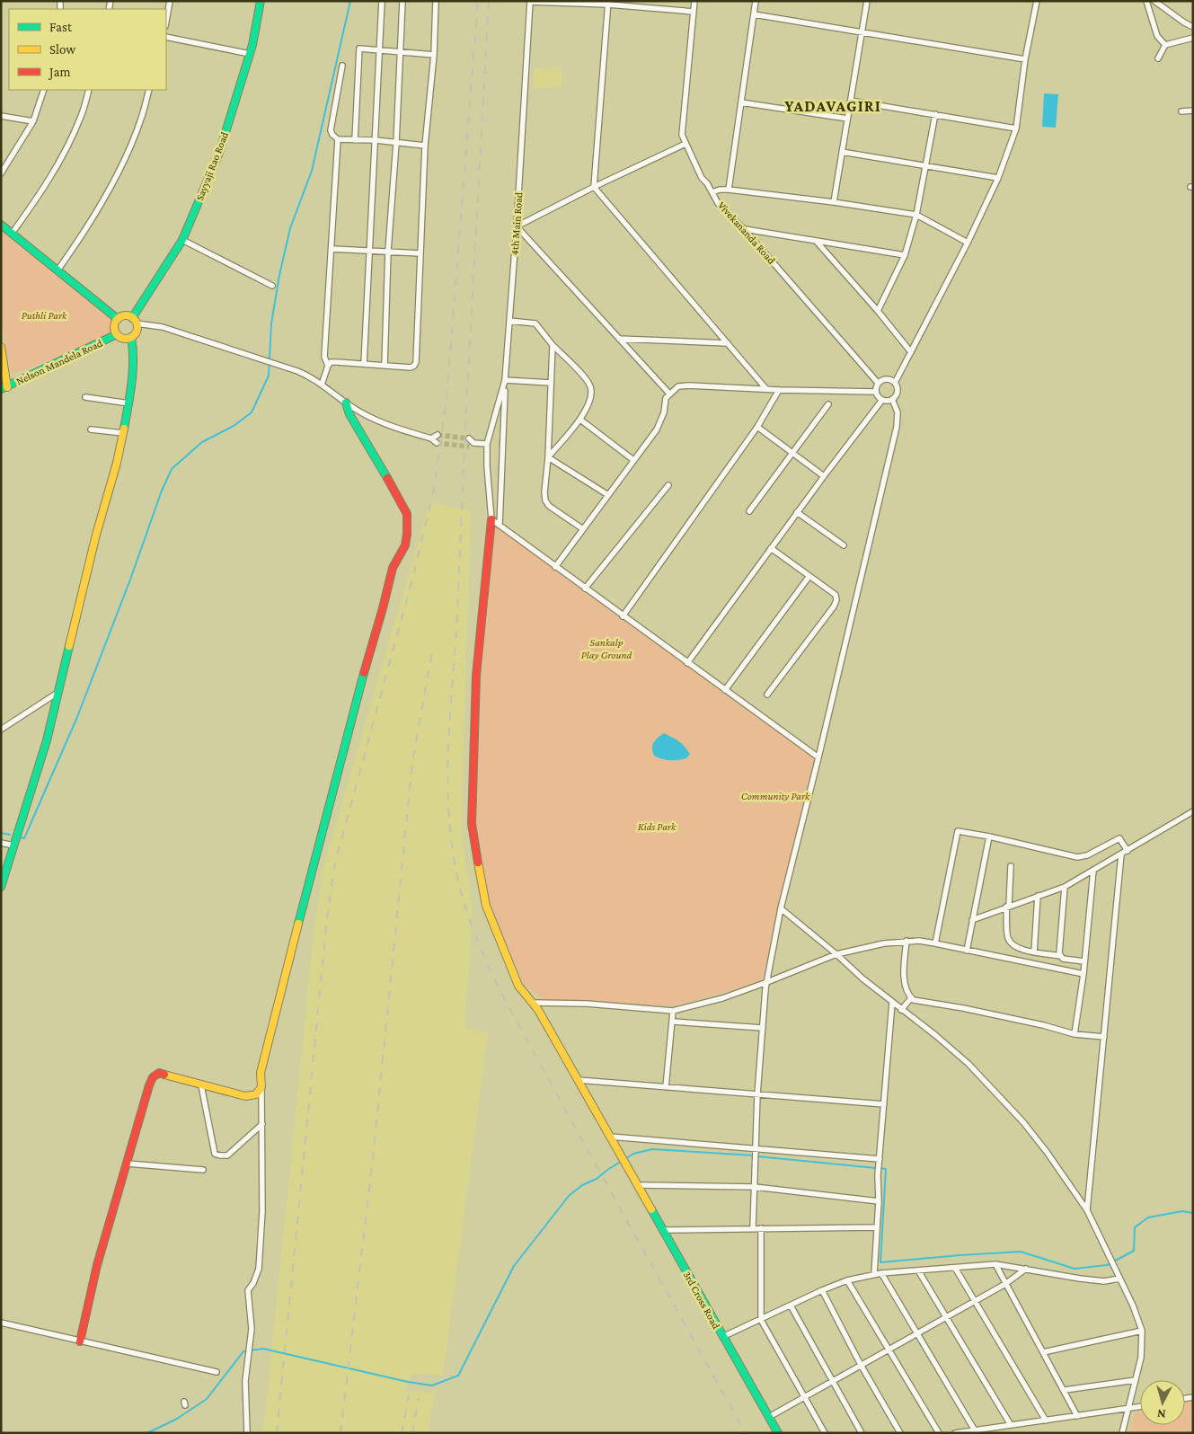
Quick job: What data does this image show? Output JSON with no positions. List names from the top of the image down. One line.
{"streets":{"street":["Sayyaji Rao Road","4th Main Road","Vivekananda Road","Nelson Mandela Road","3rd Cross Road"]},"crossings":[["Sayyaji Rao Road","Nelson Mandela Road"],["4th Main Road","3rd Cross Road"]],"districts":["YADAVAGIRI"],"parks":["Puthli Park","Sankalp Play Ground","Community Park","Kids Park"],"legend":["Fast","Slow","Jam"],"north":"bottom"}
